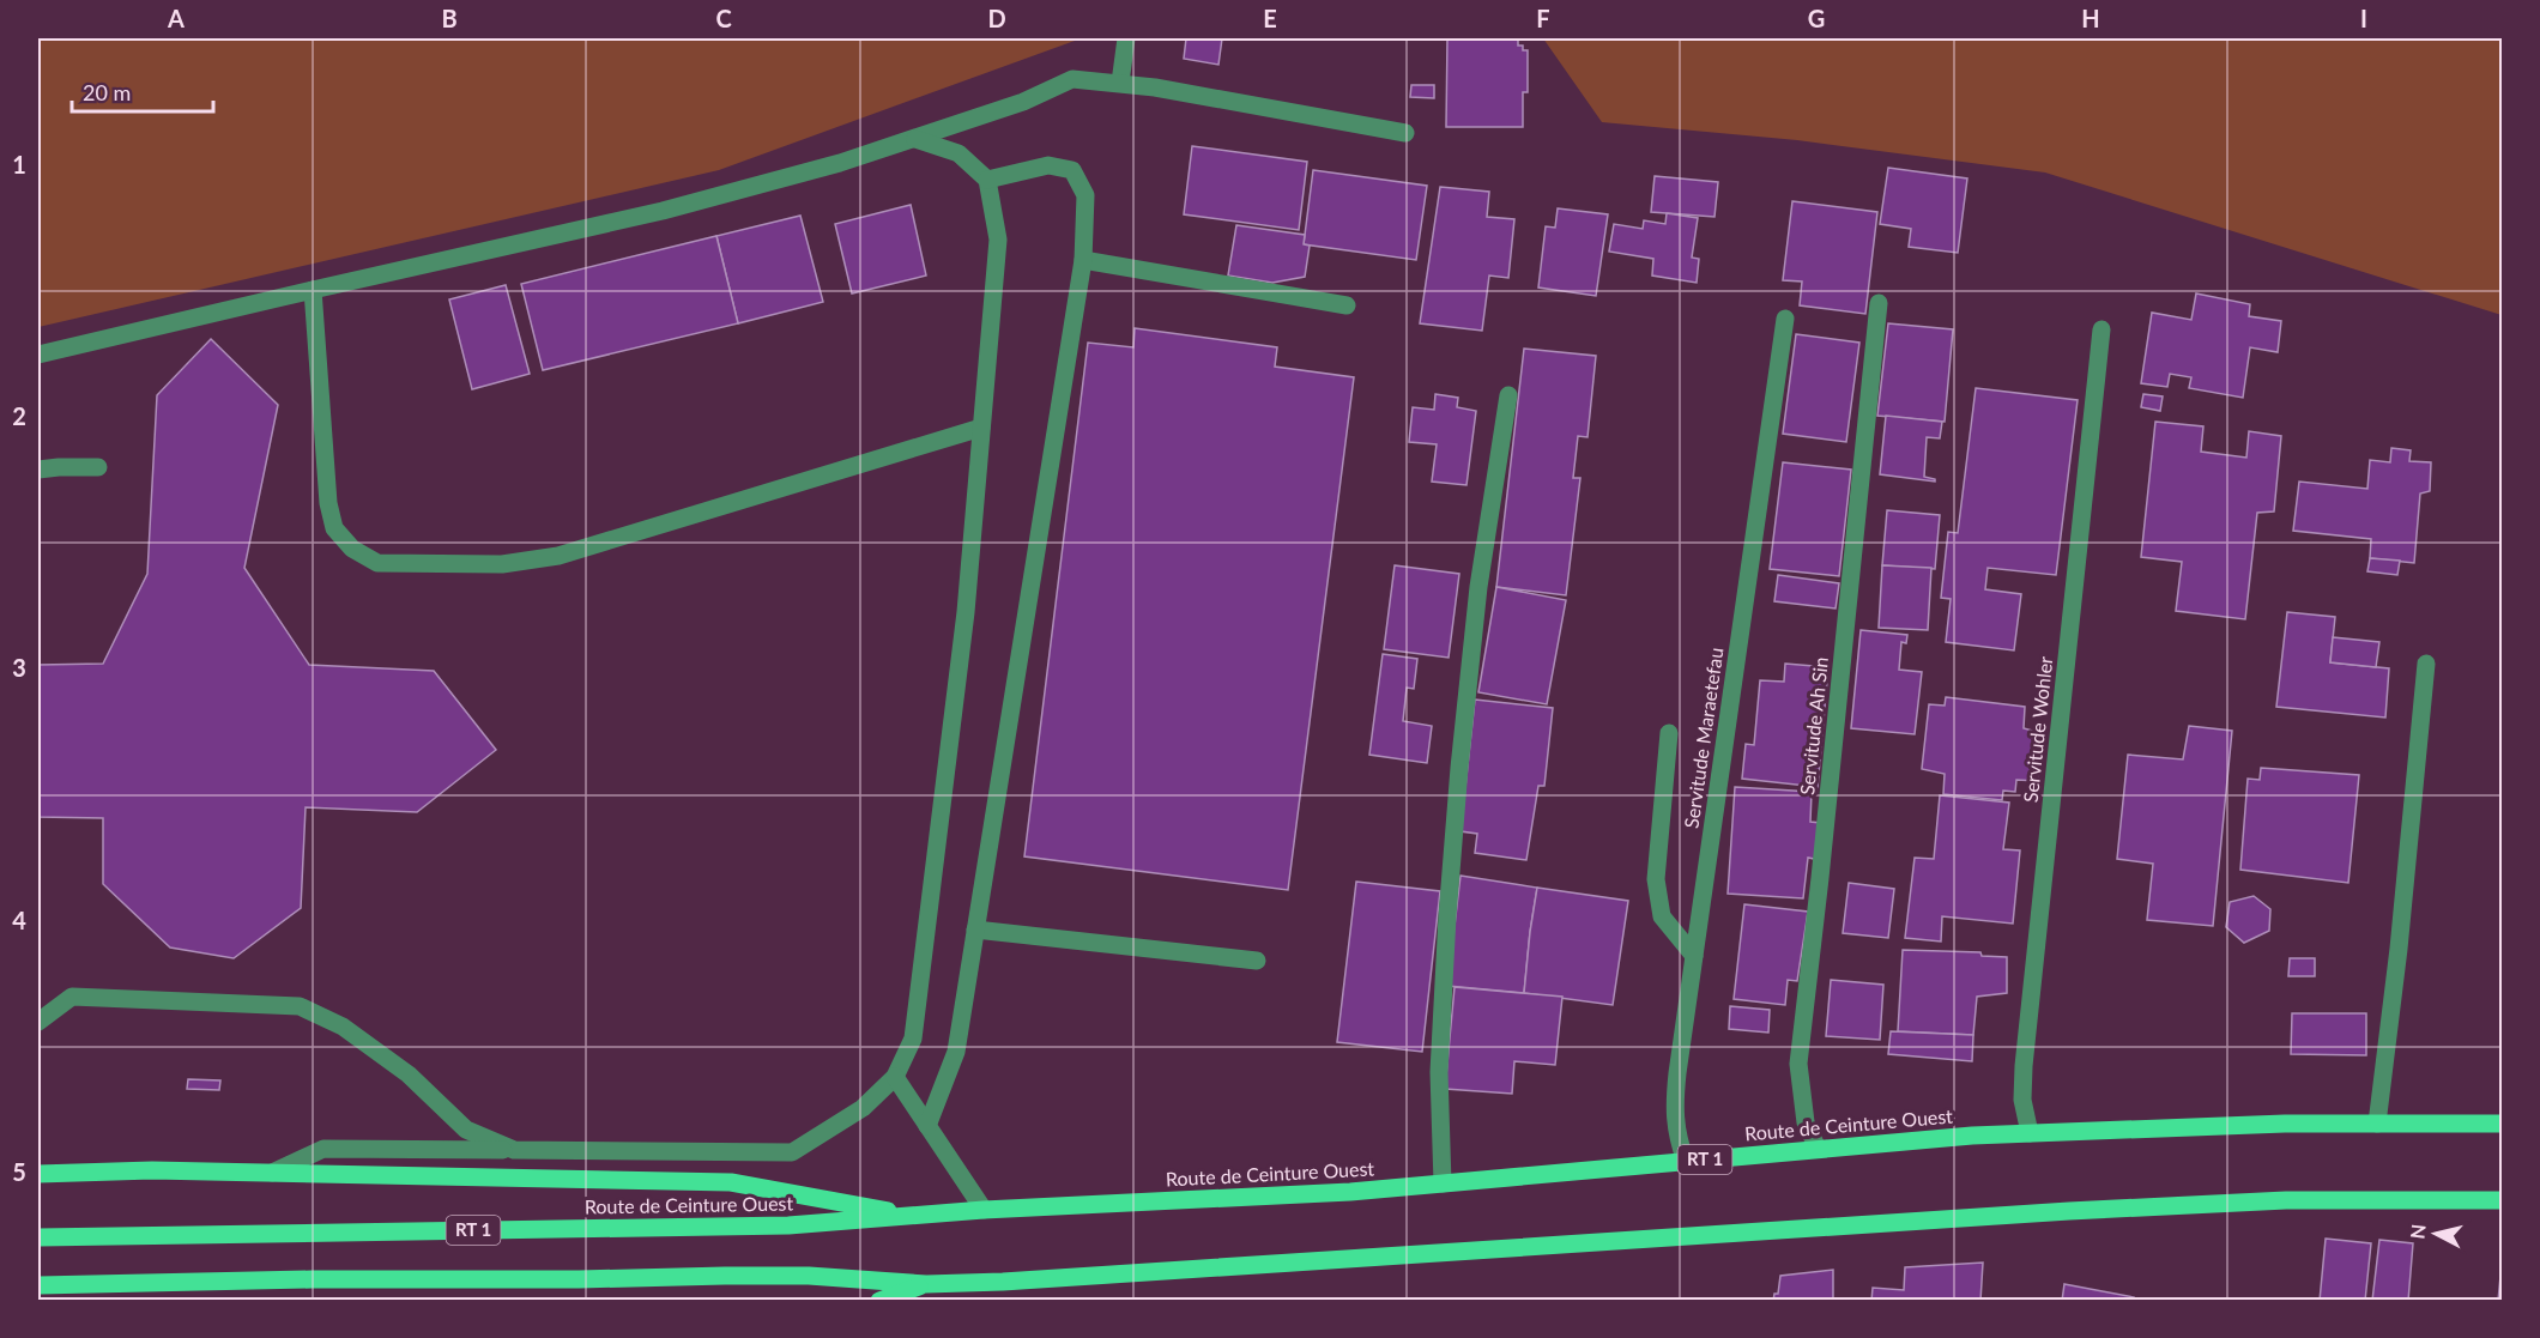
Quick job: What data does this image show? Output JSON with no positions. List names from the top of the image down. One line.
{"streets":{"main road":["Route de Ceinture Ouest","RT 1"],"street":["Servitude Ah Sin","Servitude Wohler","Servitude Maraetefau"]},"crossings":[["Servitude Ah Sin","Route de Ceinture Ouest"],["Servitude Wohler","Route de Ceinture Ouest"],["Servitude Maraetefau","Route de Ceinture Ouest"]],"scale_bar":"20 m","north":"left","grid":{"columns":["A","B","C","D","E","F","G","H","I"],"rows":["1","2","3","4","5"]}}
